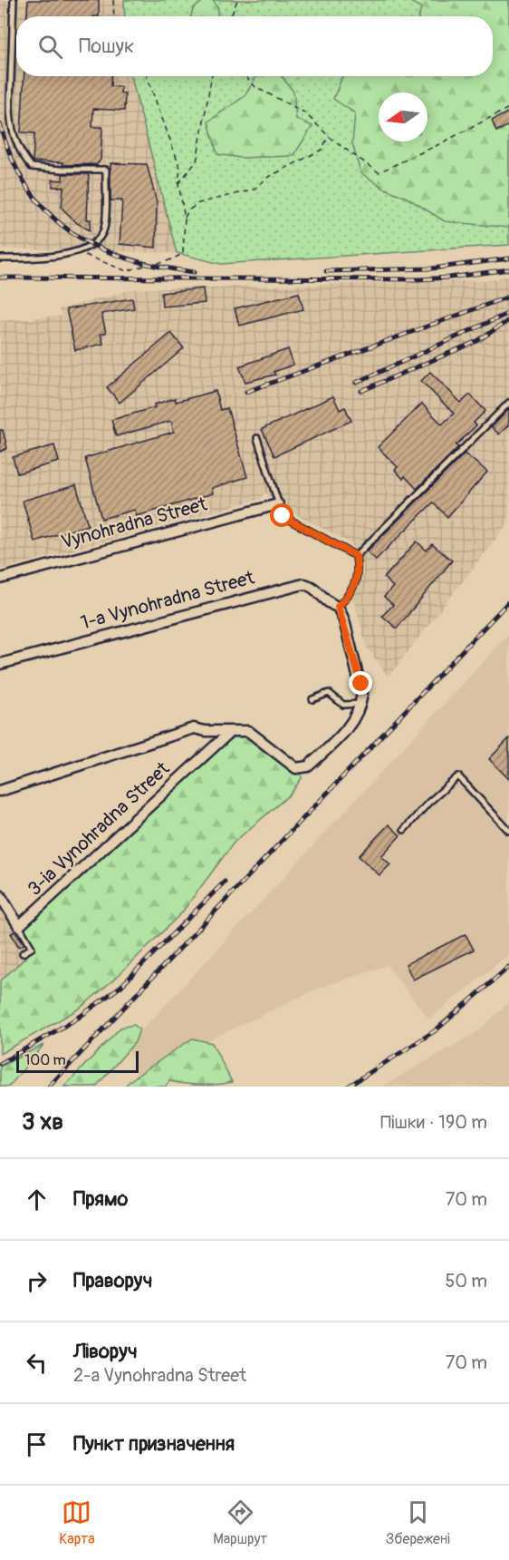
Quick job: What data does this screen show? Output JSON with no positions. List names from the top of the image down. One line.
{"streets":{"street":["Vynohradna Street","1-a Vynohradna Street","3-ia Vynohradna Street"]},"scale_bar":"100 m","north":"left","page":{"search":"Пошук","scale":"100 m","heading":["3 хв","Пішки · 190 m"],"list":[["Прямо","70 m"],["Праворуч","50 m"],["Ліворуч","2-a Vynohradna Street","70 m"],"Пункт призначення"],"nav":["Карта","Маршрут","Збережені"]}}
